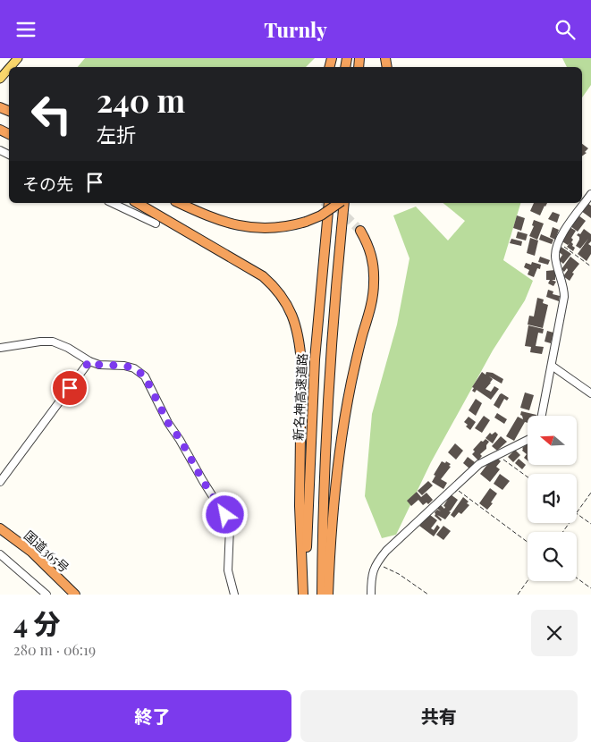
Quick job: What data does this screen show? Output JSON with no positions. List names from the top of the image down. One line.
{"streets":{"highway":["新名神高速道路","国道365号"]},"north":"left","page":{"header":"Turnly","turn":["240 m","左折"],"then":"その先","heading":["4 分","280 m · 06:19"],"buttons":["終了","共有"]}}
